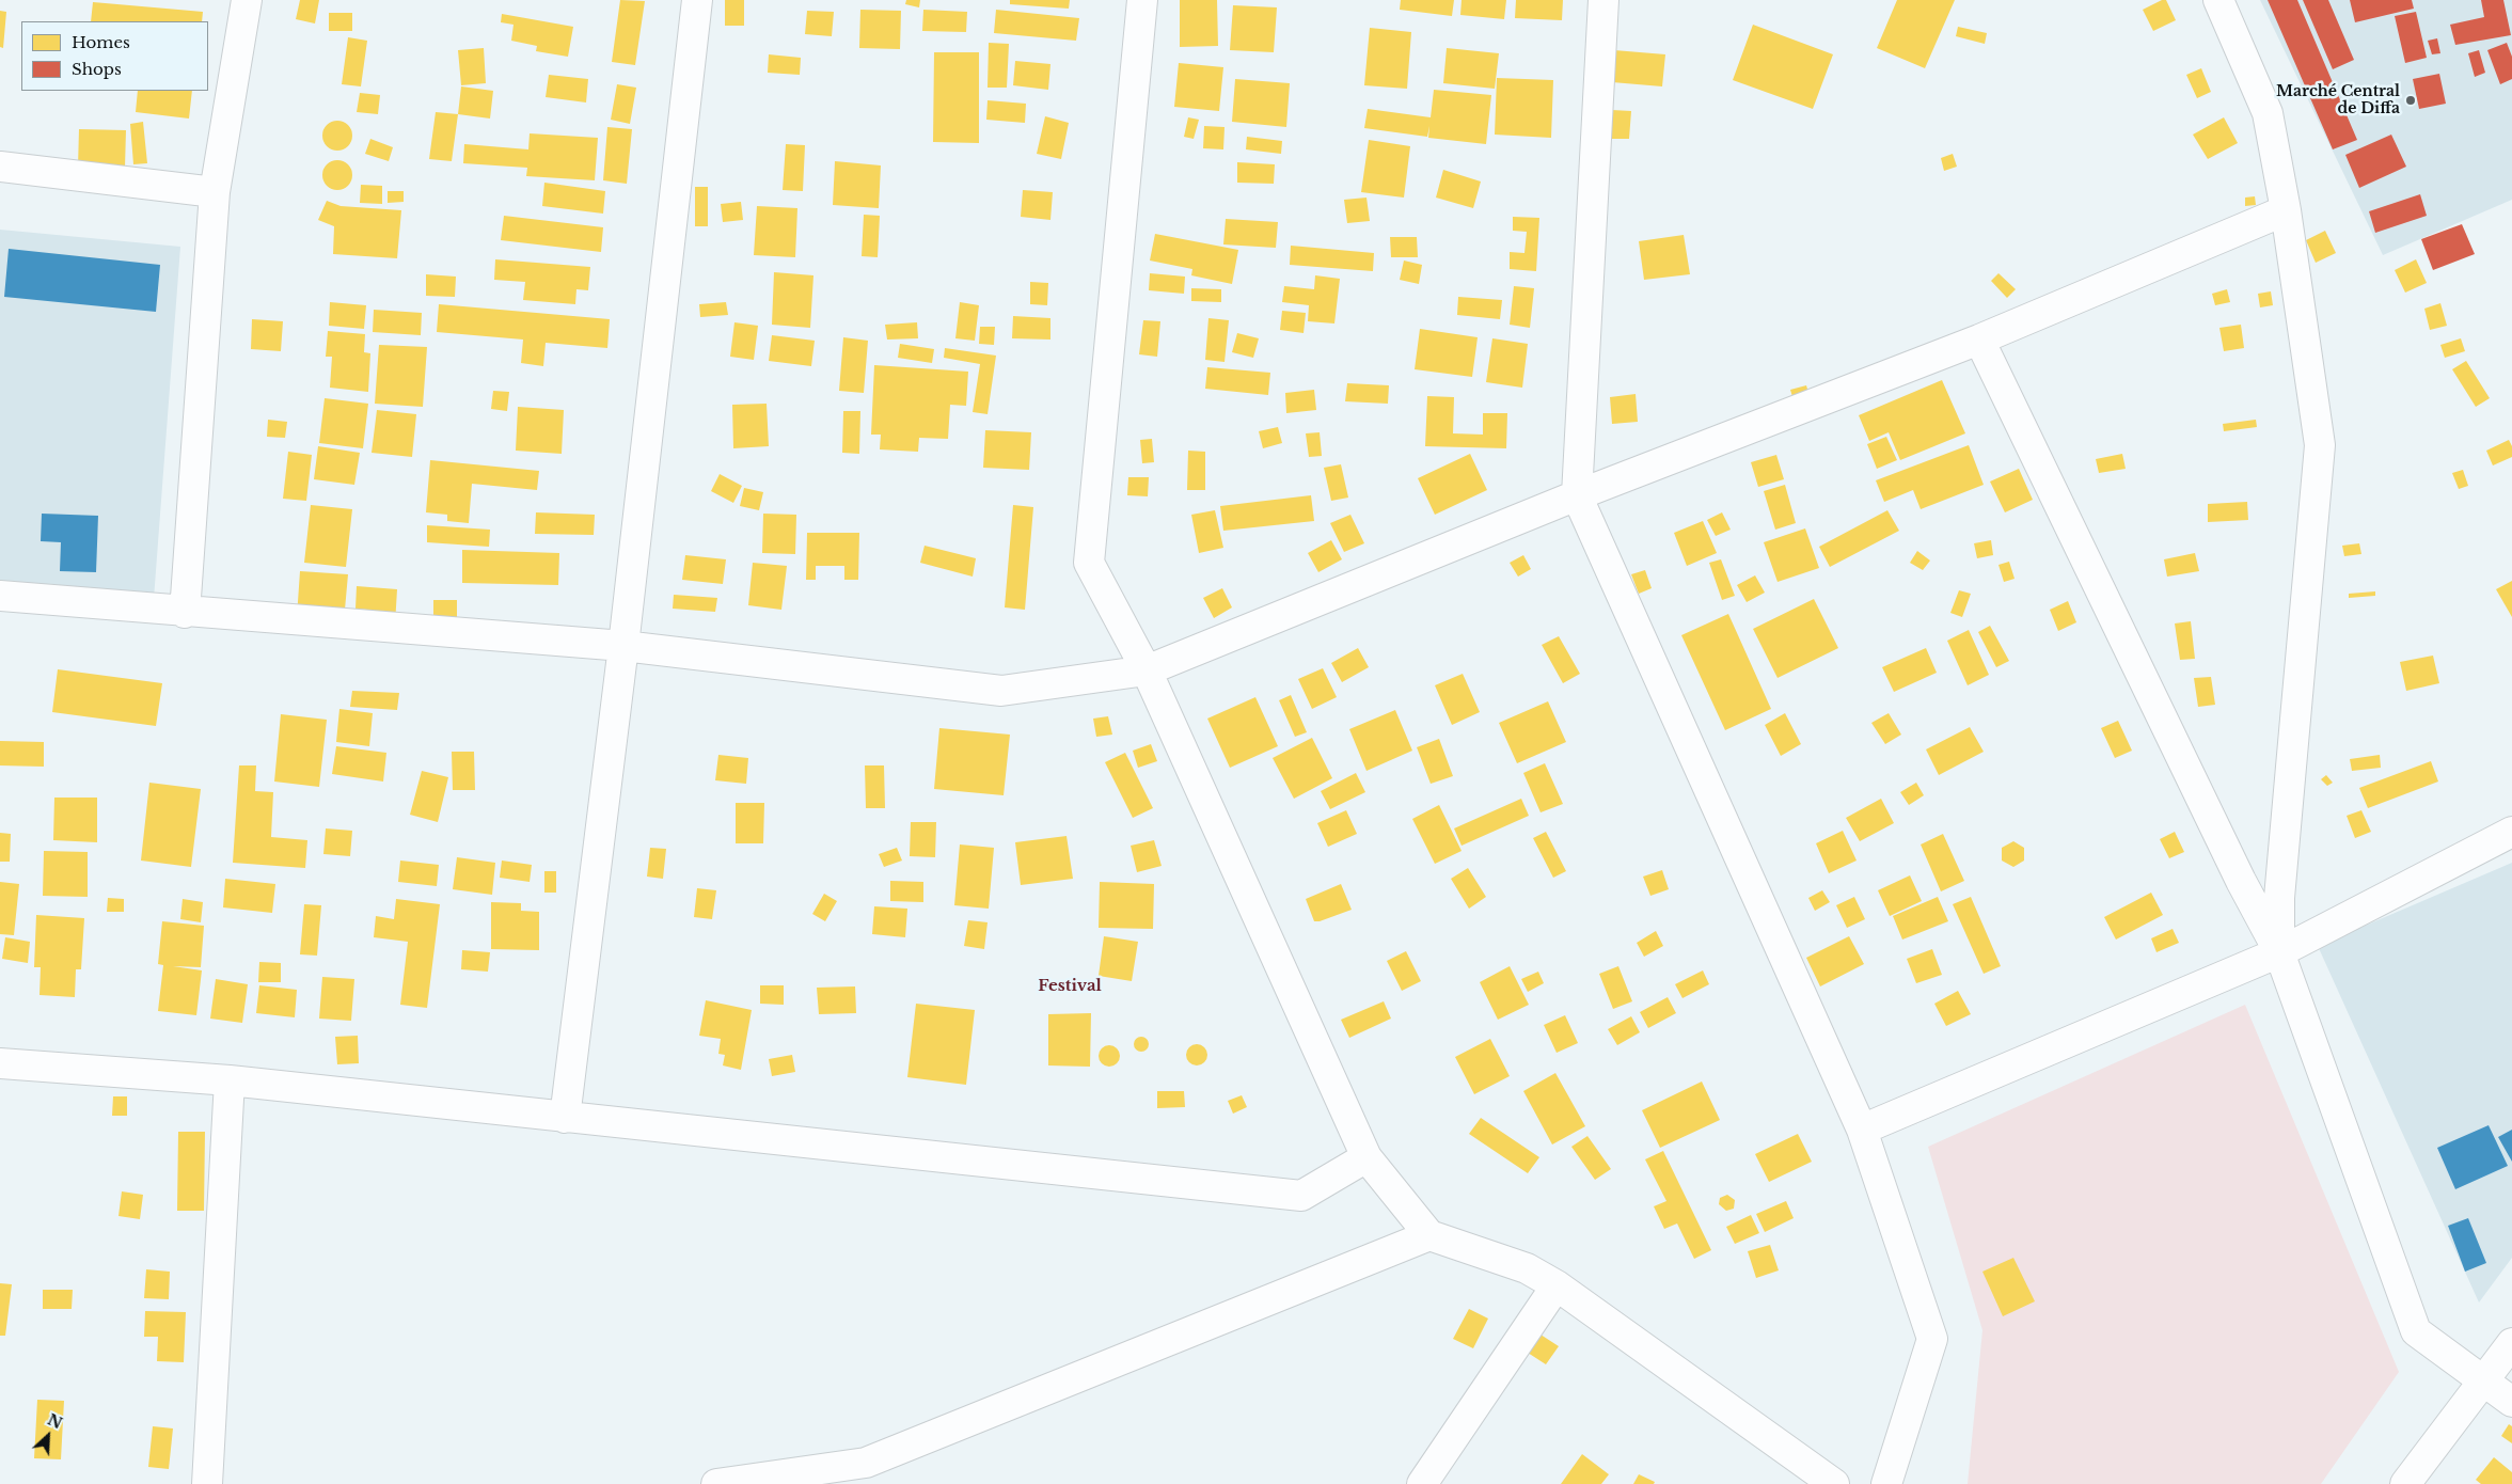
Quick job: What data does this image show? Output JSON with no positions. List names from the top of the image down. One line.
{"districts":["Festival"],"places":["Marché Central de Diffa"],"legend":["Homes","Shops"],"north":"top right"}
